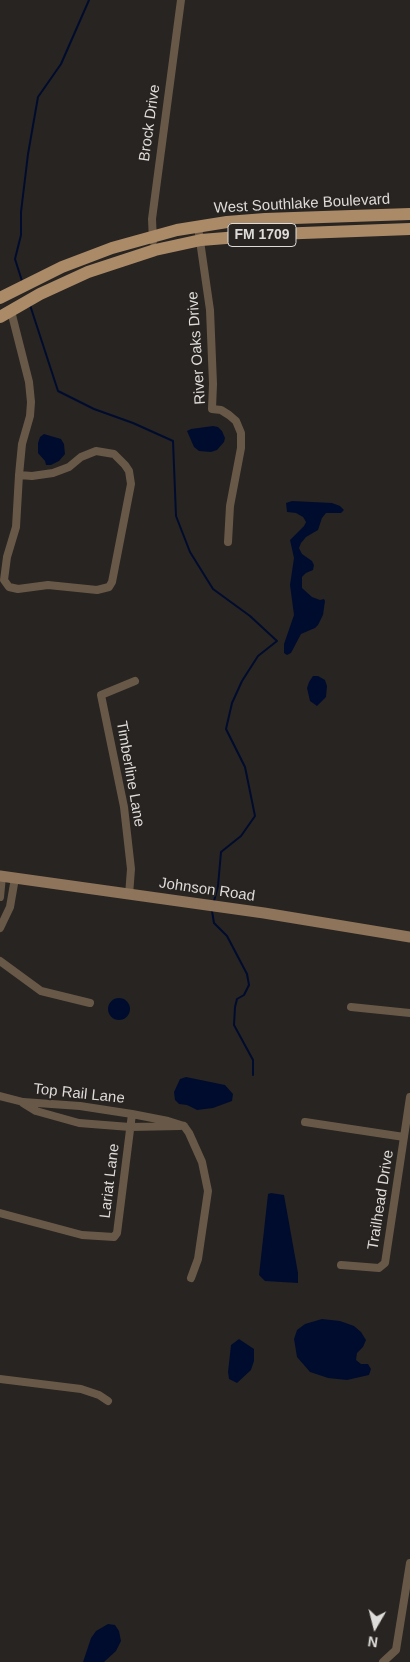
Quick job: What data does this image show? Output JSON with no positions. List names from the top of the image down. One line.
{"streets":{"main road":["West Southlake Boulevard","FM 1709"],"street":["Brock Drive","River Oaks Drive","Timberline Lane","Johnson Road","Top Rail Lane","Lariat Lane","Trailhead Drive"]},"crossings":[["Brock Drive","West Southlake Boulevard"],["West Southlake Boulevard","River Oaks Drive"],["Timberline Lane","Johnson Road"],["Top Rail Lane","Lariat Lane"]],"north":"bottom"}
